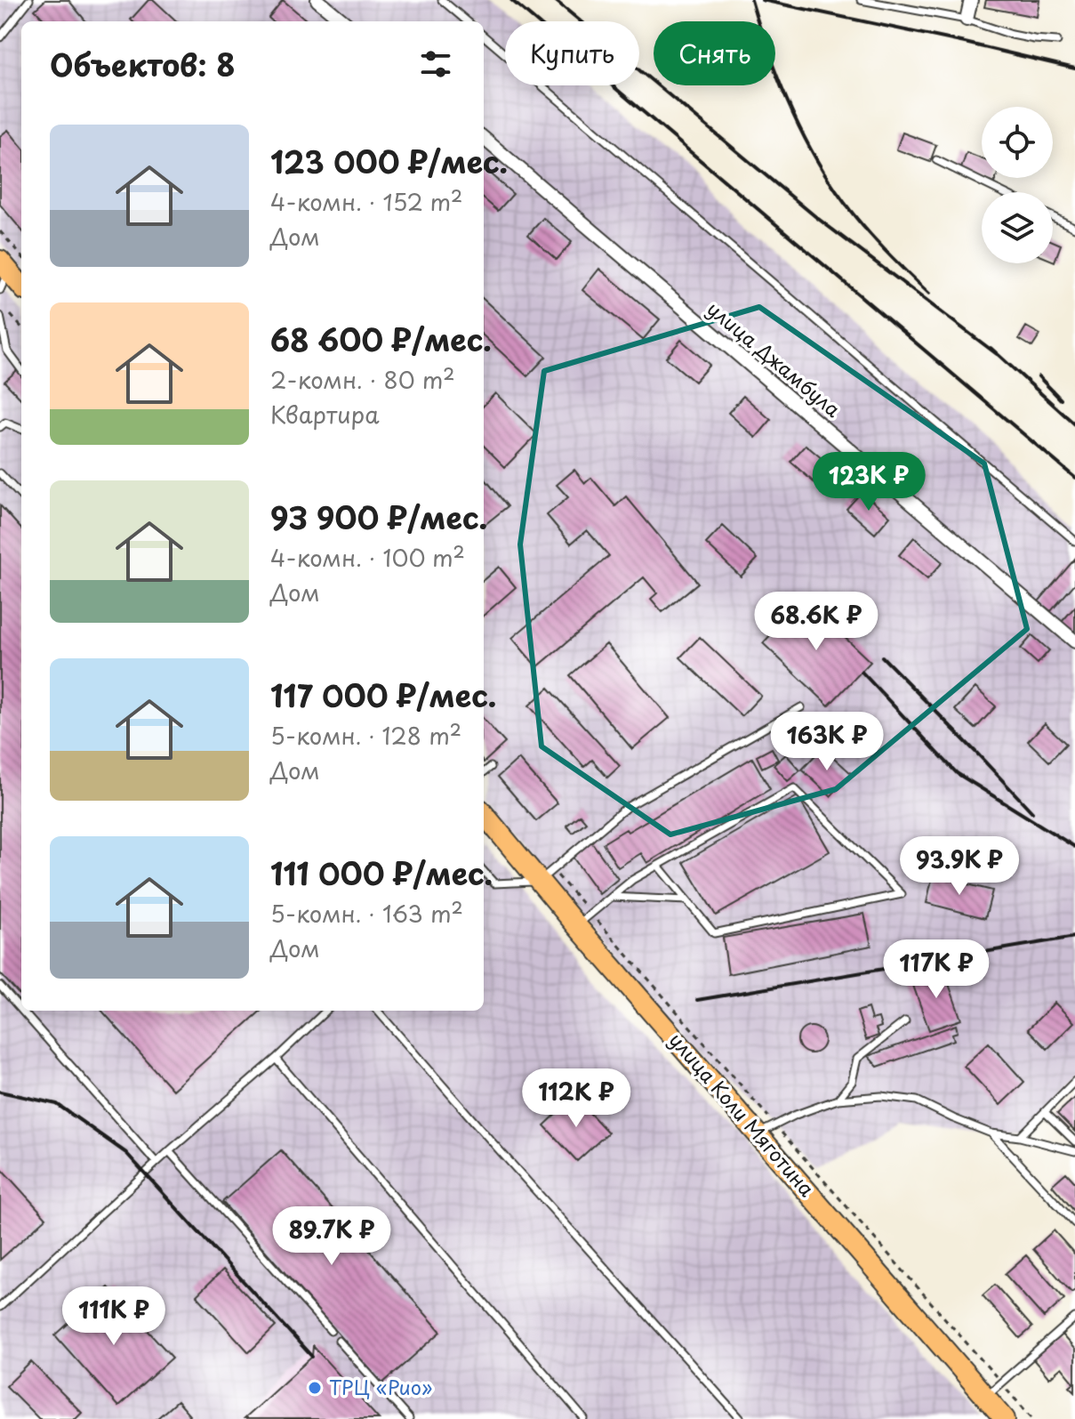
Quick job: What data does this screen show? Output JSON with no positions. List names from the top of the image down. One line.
{"streets":{"main road":["улица Коли Мяготина"],"street":["улица Джамбула"]},"places":["ТРЦ «Рио»"],"page":{"chip":["Купить","Снять"],"heading":"Объектов: 8","list":[{"name":"123 000 ₽/мес.","note":"4-комн. · 152 m² · Дом"},{"name":"68 600 ₽/мес.","note":"2-комн. · 80 m² · Квартира"},{"name":"93 900 ₽/мес.","note":"4-комн. · 100 m² · Дом"},{"name":"117 000 ₽/мес.","note":"5-комн. · 128 m² · Дом"},{"name":"111 000 ₽/мес.","note":"5-комн. · 163 m² · Дом"}],"price":["123K ₽","68.6K ₽","163K ₽","93.9K ₽","117K ₽","112K ₽","89.7K ₽","111K ₽"]}}
